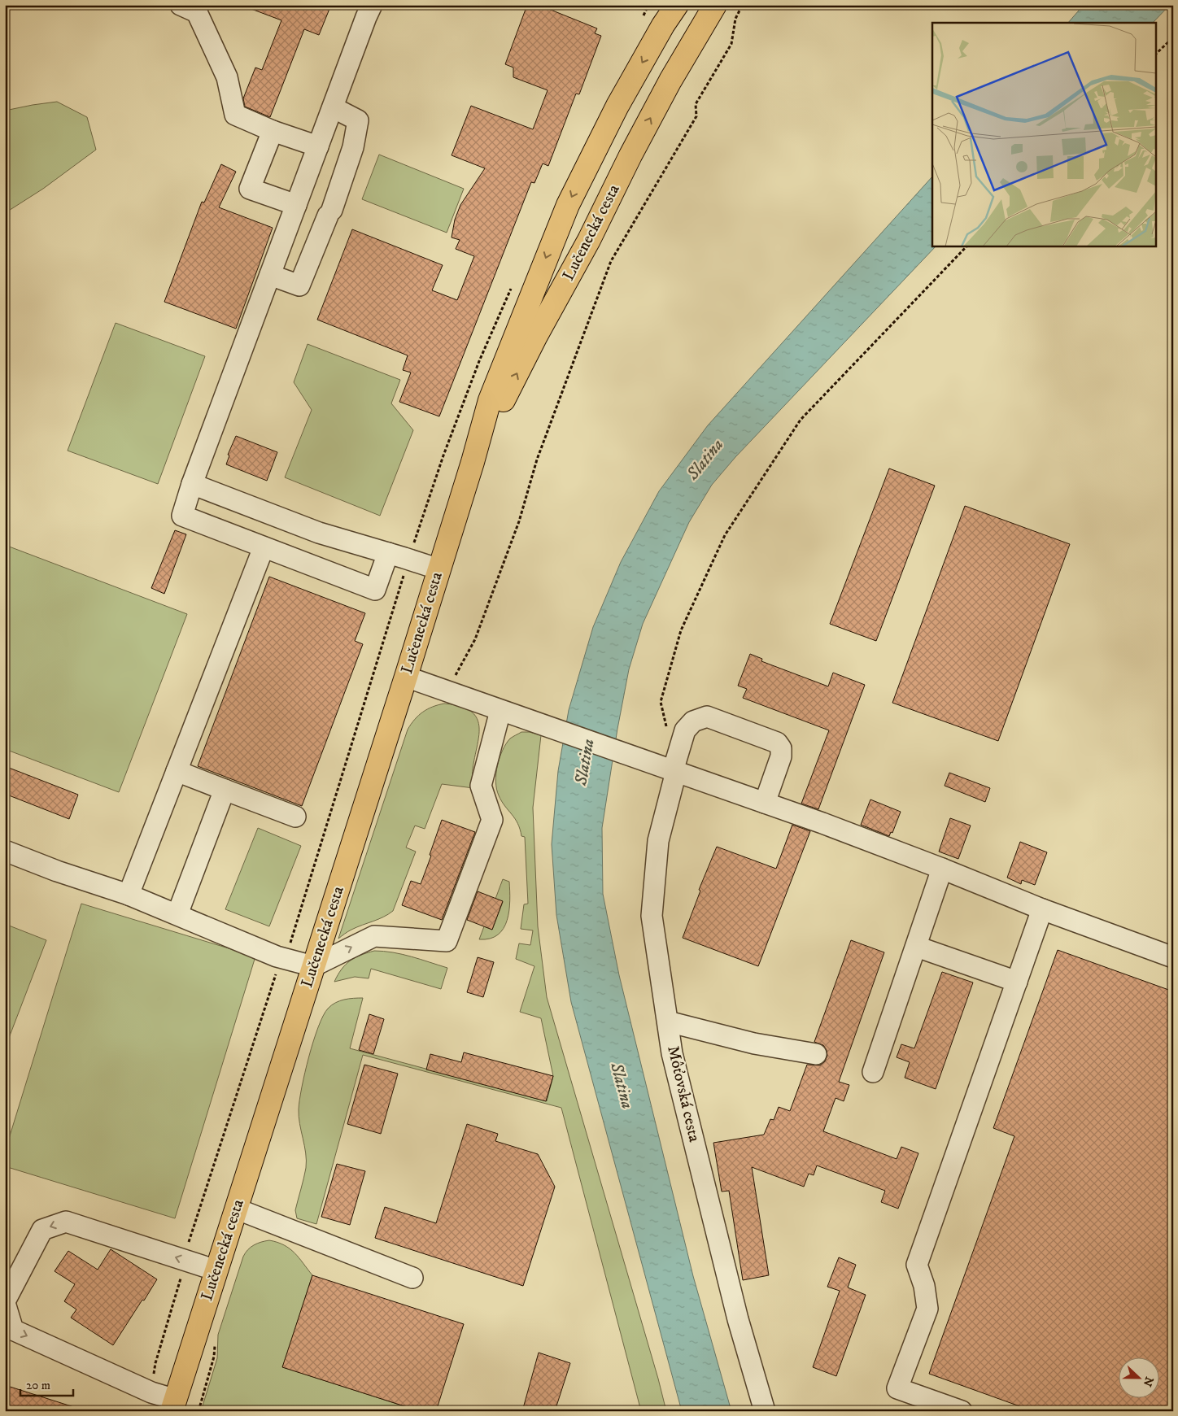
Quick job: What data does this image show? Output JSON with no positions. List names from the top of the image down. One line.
{"streets":{"main road":["Lučenecká cesta"],"lane":["Môťovská cesta"]},"water":["Slatina"],"scale_bar":"20 m","north":"right"}
